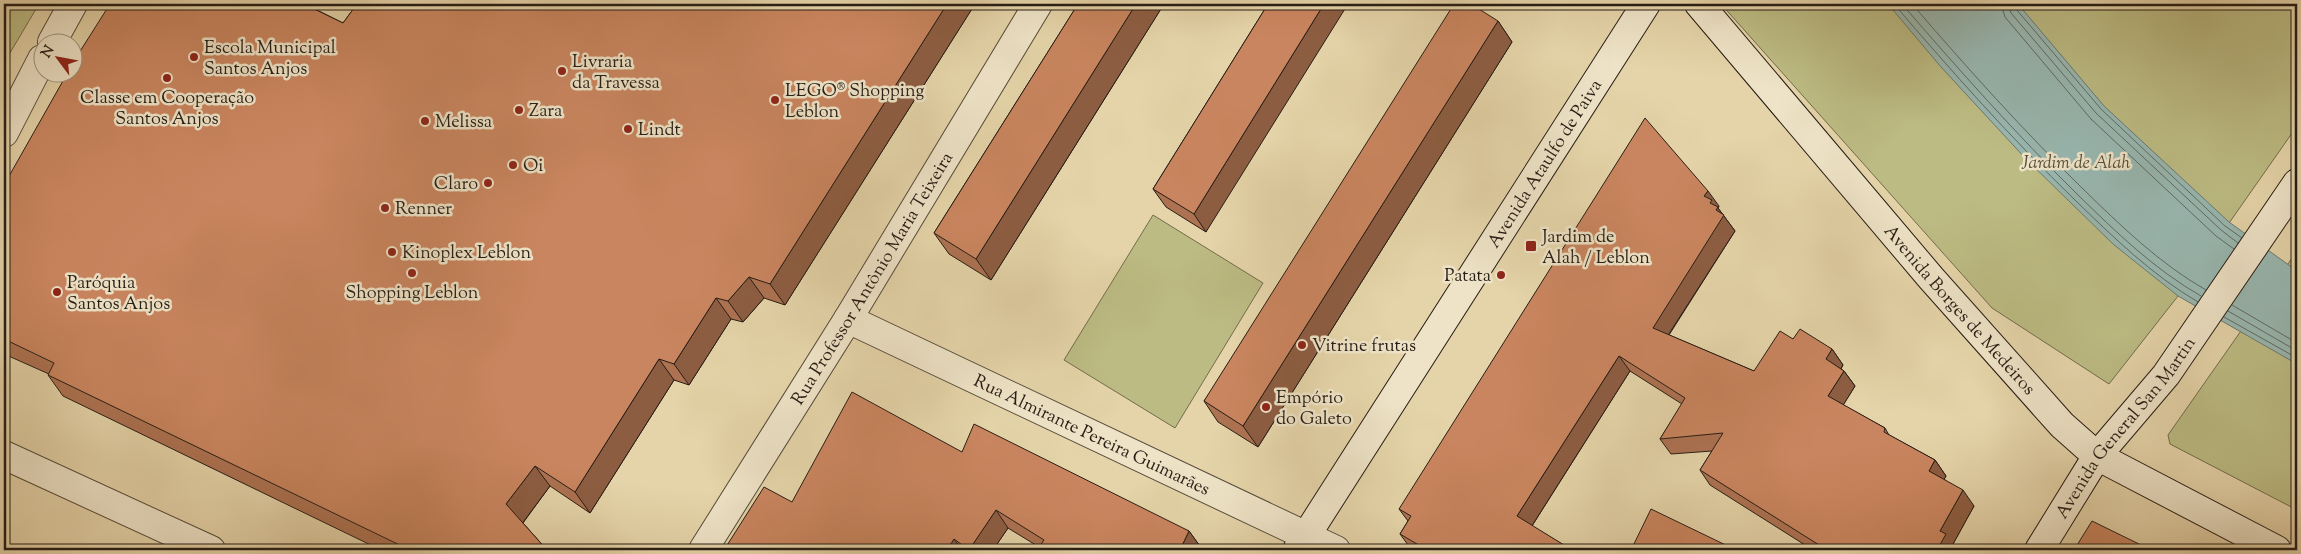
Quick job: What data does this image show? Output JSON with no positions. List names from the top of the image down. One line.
{"streets":{"main road":["Avenida Ataulfo de Paiva","Rua Professor Antônio Maria Teixeira","Avenida Borges de Medeiros","Avenida General San Martin","Rua Almirante Pereira Guimarães"]},"crossings":[["Avenida Ataulfo de Paiva","Rua Almirante Pereira Guimarães"],["Rua Professor Antônio Maria Teixeira","Rua Almirante Pereira Guimarães"],["Avenida Borges de Medeiros","Avenida General San Martin"]],"parks":["Jardim de Alah"],"places":{"other":["Escola Municipal Santos Anjos","Livraria da Travessa","Classe em Cooperação Santos Anjos","LEGO® Shopping Leblon","Zara","Melissa","Lindt","Oi","Claro","Renner","Kinoplex Leblon","Shopping Leblon","Patata","Paróquia Santos Anjos","Vitrine frutas","Empório do Galeto"],"transit":["Jardim de Alah / Leblon"]},"north":"top left"}
